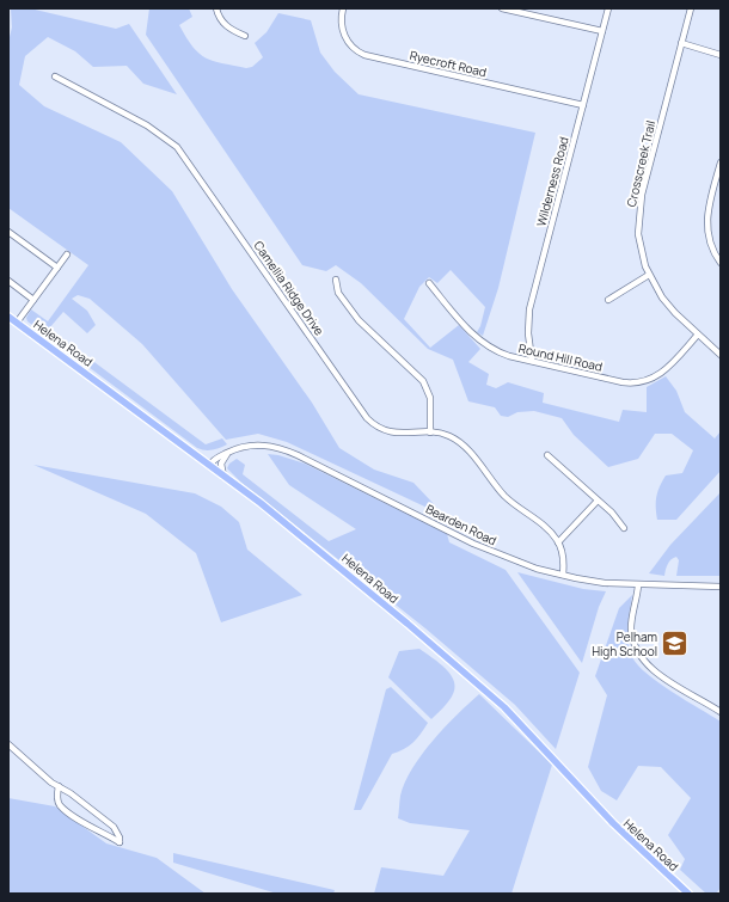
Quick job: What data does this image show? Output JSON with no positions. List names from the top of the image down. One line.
{"streets":{"main road":["Helena Road"],"street":["Ryecroft Road","Crosscreek Trail","Wilderness Road","Camellia Ridge Drive","Round Hill Road","Bearden Road"]},"crossings":[["Ryecroft Road","Wilderness Road"],["Crosscreek Trail","Round Hill Road"],["Wilderness Road","Round Hill Road"],["Helena Road","Bearden Road"]],"places":{"school or university":["Pelham High School"]}}
